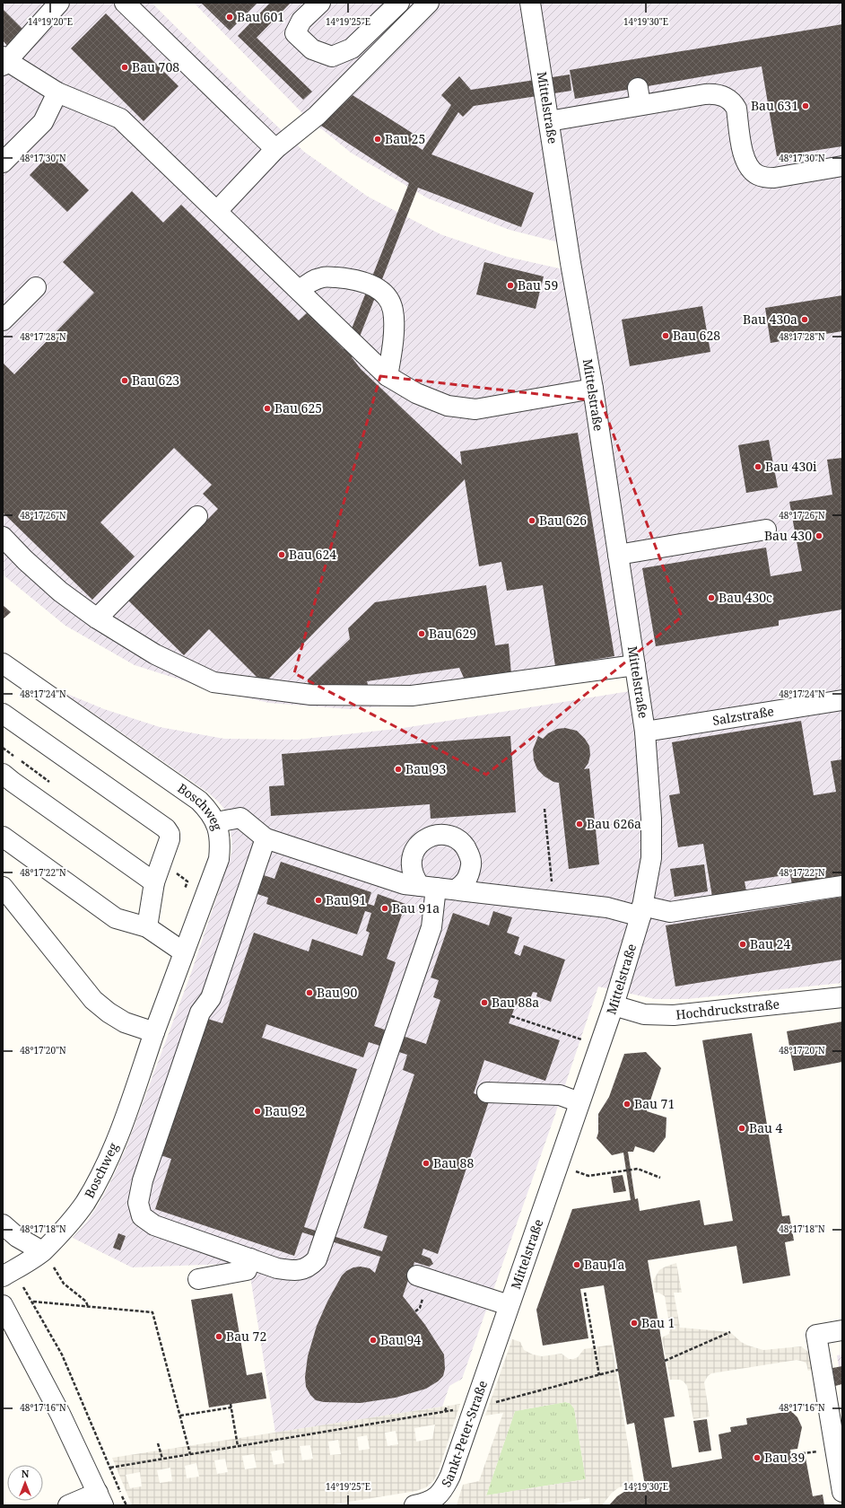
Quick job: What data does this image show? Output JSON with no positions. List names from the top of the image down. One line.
{"streets":{"street":["Mittelstraße","Salzstraße","Boschweg","Hochdruckstraße","Sankt-Peter-Straße"]},"crossings":[["Mittelstraße","Salzstraße"],["Mittelstraße","Hochdruckstraße"],["Mittelstraße","Sankt-Peter-Straße"]],"places":["Bau 601","Bau 708","Bau 631","Bau 25","Bau 59","Bau 430a","Bau 628","Bau 623","Bau 625","Bau 430i","Bau 626","Bau 430","Bau 624","Bau 430c","Bau 629","Bau 93","Bau 626a","Bau 91","Bau 91a","Bau 24","Bau 90","Bau 88a","Bau 71","Bau 92","Bau 4","Bau 88","Bau 1a","Bau 1","Bau 72","Bau 94","Bau 39"],"north":"top","coordinates":["14°19'20\"E","14°19'25\"E","14°19'30\"E","48°17'30\"N","48°17'28\"N","48°17'26\"N","48°17'24\"N","48°17'22\"N","48°17'20\"N","48°17'18\"N","48°17'16\"N"]}
